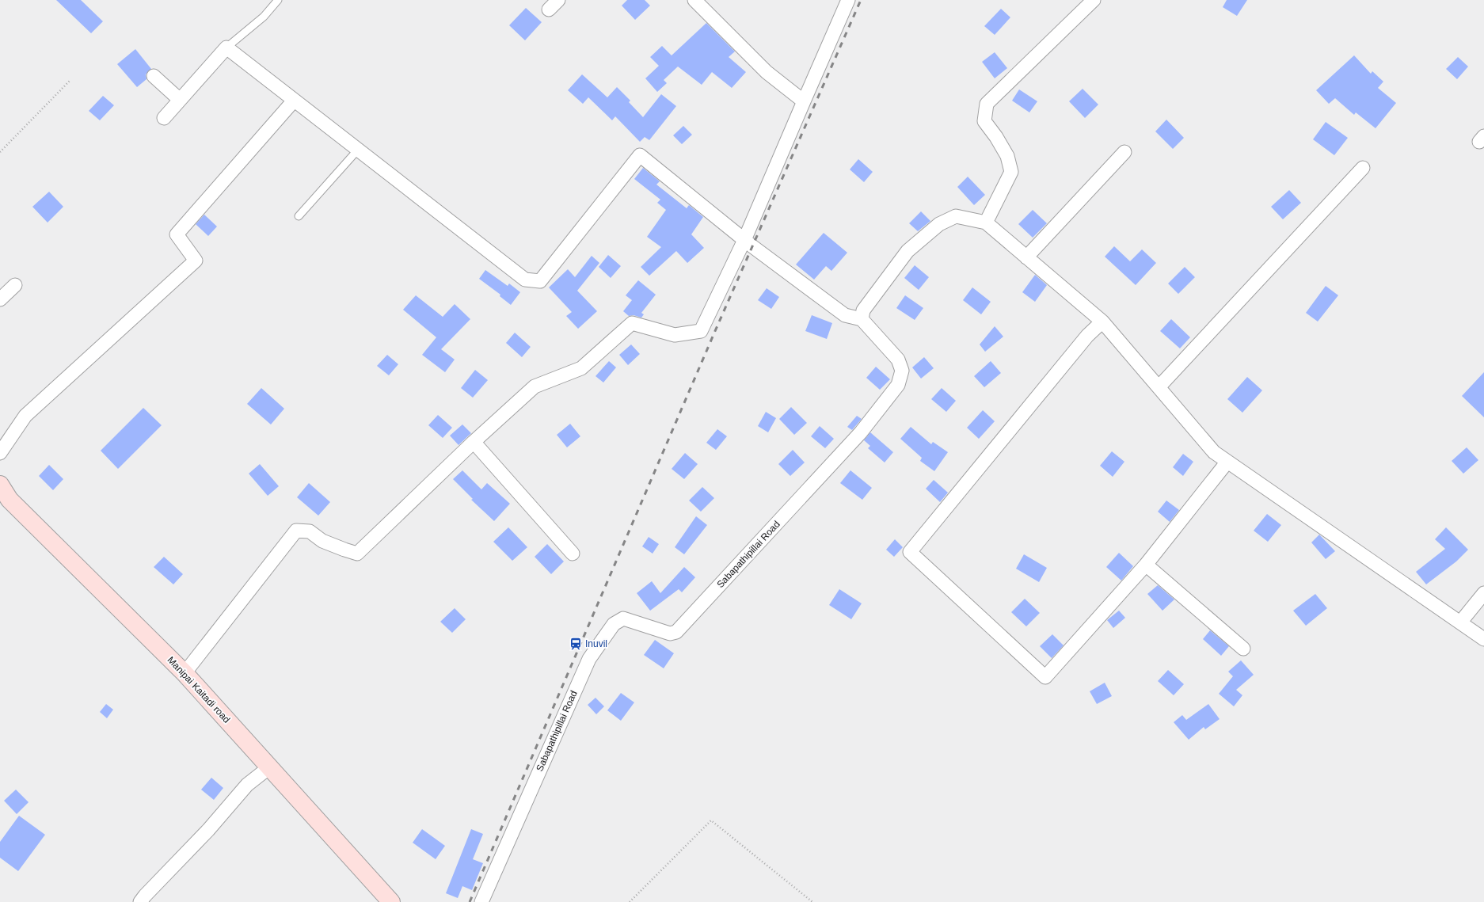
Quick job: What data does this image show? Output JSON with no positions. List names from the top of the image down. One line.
{"streets":{"main road":["Manipai Kaitadi road"],"street":["Sabapathipillai Road"]},"places":{"station":["Inuvil"]}}
